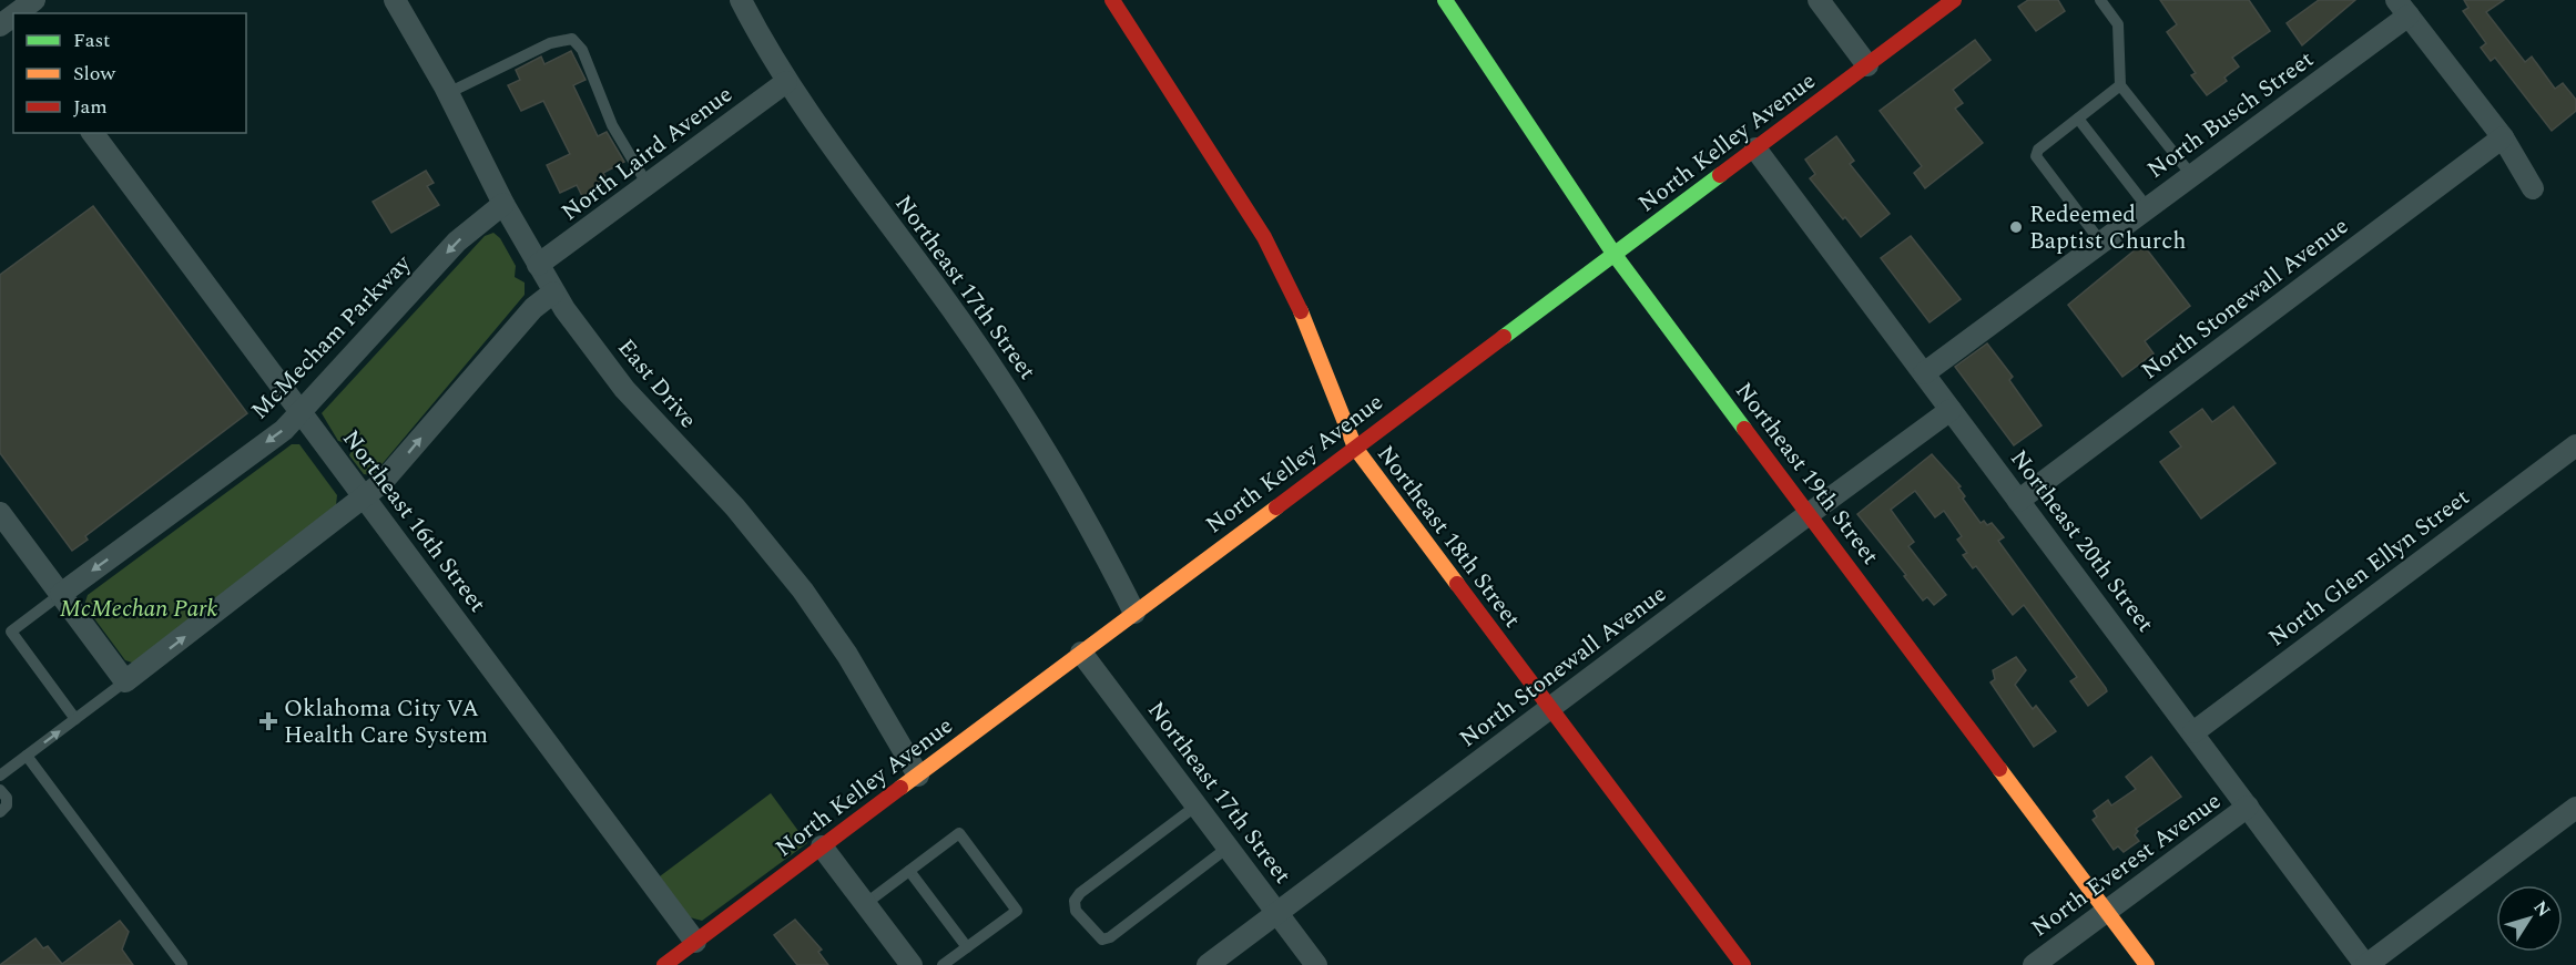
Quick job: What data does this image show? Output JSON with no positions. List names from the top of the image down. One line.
{"streets":{"street":["North Busch Street","North Kelley Avenue","North Laird Avenue","Northeast 17th Street","North Stonewall Avenue","McMecham Parkway","East Drive","Northeast 19th Street","Northeast 16th Street","Northeast 18th Street","Northeast 20th Street","North Glen Ellyn Street","North Everest Avenue"]},"crossings":[["North Busch Street","Northeast 20th Street"],["North Kelley Avenue","Northeast 17th Street"],["North Kelley Avenue","East Drive"],["North Kelley Avenue","Northeast 19th Street"],["North Kelley Avenue","Northeast 16th Street"],["North Kelley Avenue","Northeast 18th Street"],["North Kelley Avenue","Northeast 20th Street"],["North Laird Avenue","Northeast 17th Street"],["North Laird Avenue","East Drive"],["Northeast 17th Street","North Stonewall Avenue"],["North Stonewall Avenue","Northeast 19th Street"],["North Stonewall Avenue","Northeast 18th Street"],["North Stonewall Avenue","Northeast 20th Street"],["McMecham Parkway","East Drive"],["McMecham Parkway","Northeast 16th Street"],["Northeast 19th Street","North Everest Avenue"],["Northeast 20th Street","North Glen Ellyn Street"],["Northeast 20th Street","North Everest Avenue"]],"parks":["McMechan Park"],"places":{"other":["Redeemed Baptist Church"],"health":["Oklahoma City VA Health Care System"]},"legend":["Fast","Slow","Jam"],"north":"top right"}
